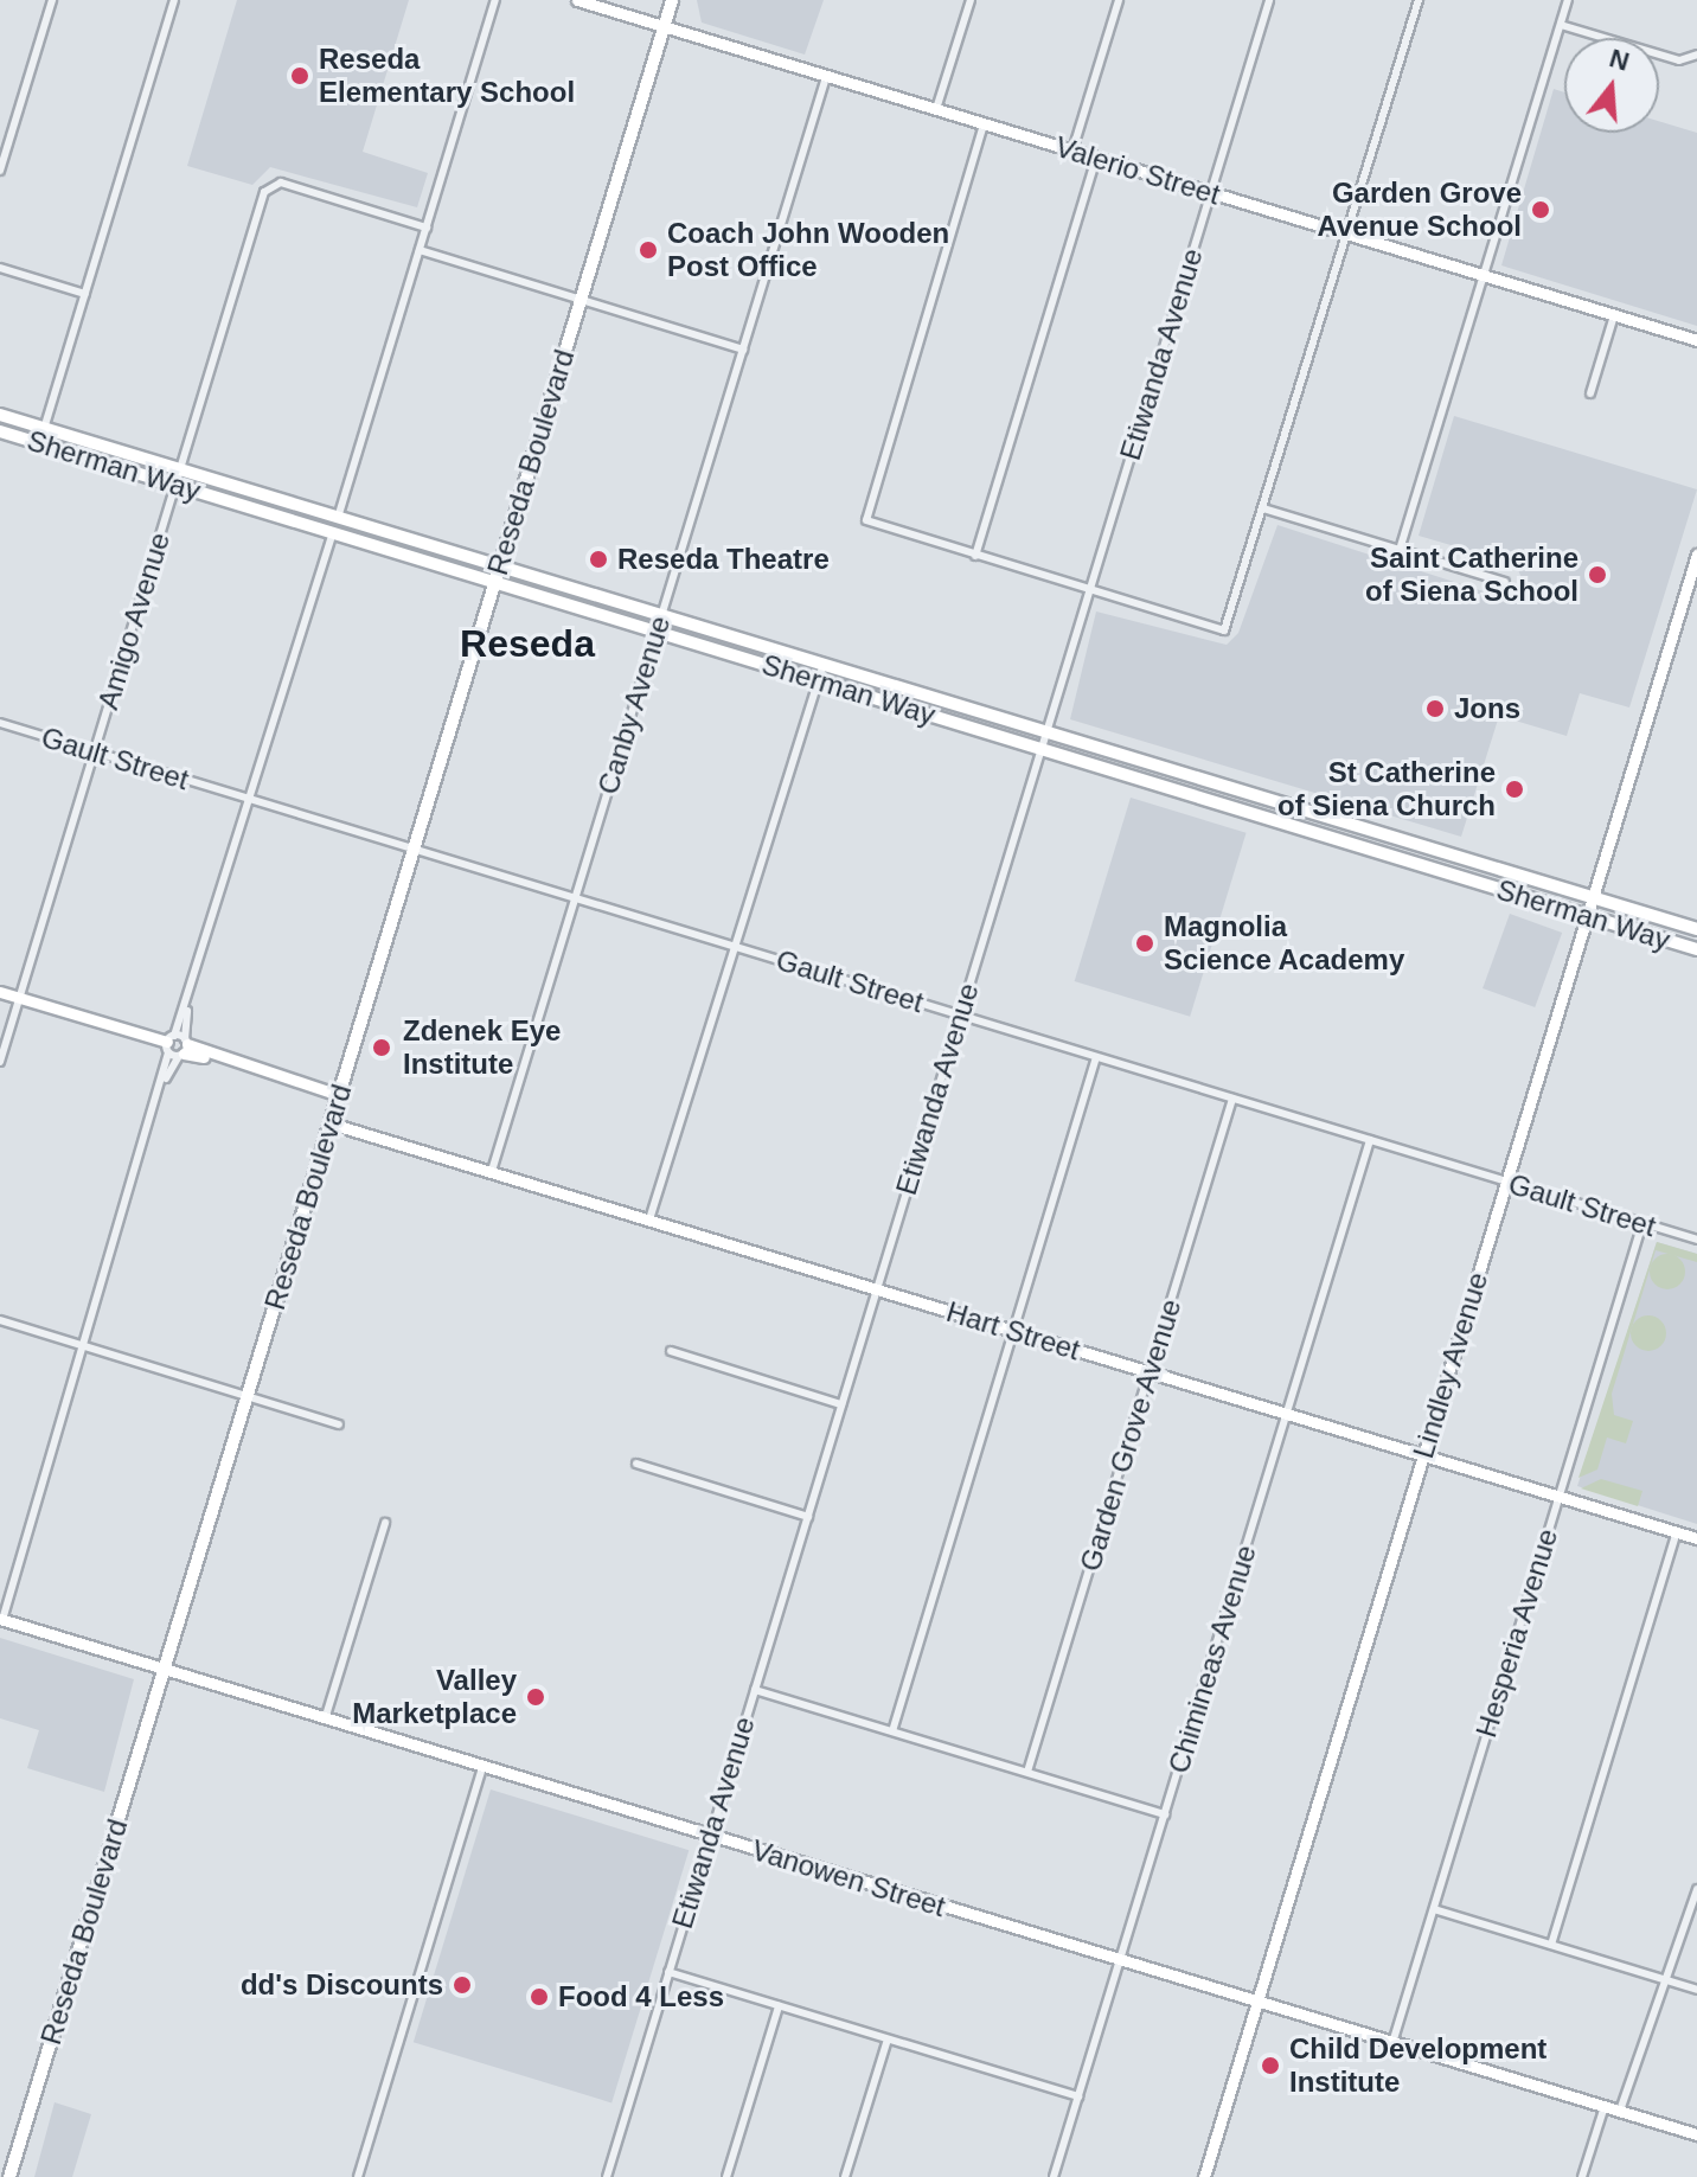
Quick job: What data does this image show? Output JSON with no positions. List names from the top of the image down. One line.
{"streets":{"main road":["Valerio Street","Reseda Boulevard","Sherman Way","Hart Street","Lindley Avenue","Vanowen Street"],"street":["Etiwanda Avenue","Amigo Avenue","Canby Avenue","Gault Street","Garden Grove Avenue","Hesperia Avenue","Chimineas Avenue"]},"crossings":[["Valerio Street","Etiwanda Avenue"],["Valerio Street","Reseda Boulevard"],["Valerio Street","Canby Avenue"],["Etiwanda Avenue","Sherman Way"],["Etiwanda Avenue","Gault Street"],["Etiwanda Avenue","Hart Street"],["Etiwanda Avenue","Vanowen Street"],["Reseda Boulevard","Sherman Way"],["Reseda Boulevard","Gault Street"],["Reseda Boulevard","Hart Street"],["Reseda Boulevard","Vanowen Street"],["Sherman Way","Amigo Avenue"],["Sherman Way","Canby Avenue"],["Sherman Way","Lindley Avenue"],["Amigo Avenue","Gault Street"],["Canby Avenue","Gault Street"],["Canby Avenue","Hart Street"],["Gault Street","Lindley Avenue"],["Gault Street","Garden Grove Avenue"],["Gault Street","Hesperia Avenue"],["Gault Street","Chimineas Avenue"],["Hart Street","Lindley Avenue"],["Hart Street","Garden Grove Avenue"],["Hart Street","Hesperia Avenue"],["Hart Street","Chimineas Avenue"],["Lindley Avenue","Vanowen Street"],["Hesperia Avenue","Vanowen Street"],["Chimineas Avenue","Vanowen Street"]],"districts":["Reseda"],"places":["Reseda Elementary School","Garden Grove Avenue School","Coach John Wooden Post Office","Reseda Theatre","Saint Catherine of Siena School","Jons","St Catherine of Siena Church","Magnolia Science Academy","Zdenek Eye Institute","Valley Marketplace","dd's Discounts","Food 4 Less","Child Development Institute"],"north":"top"}
